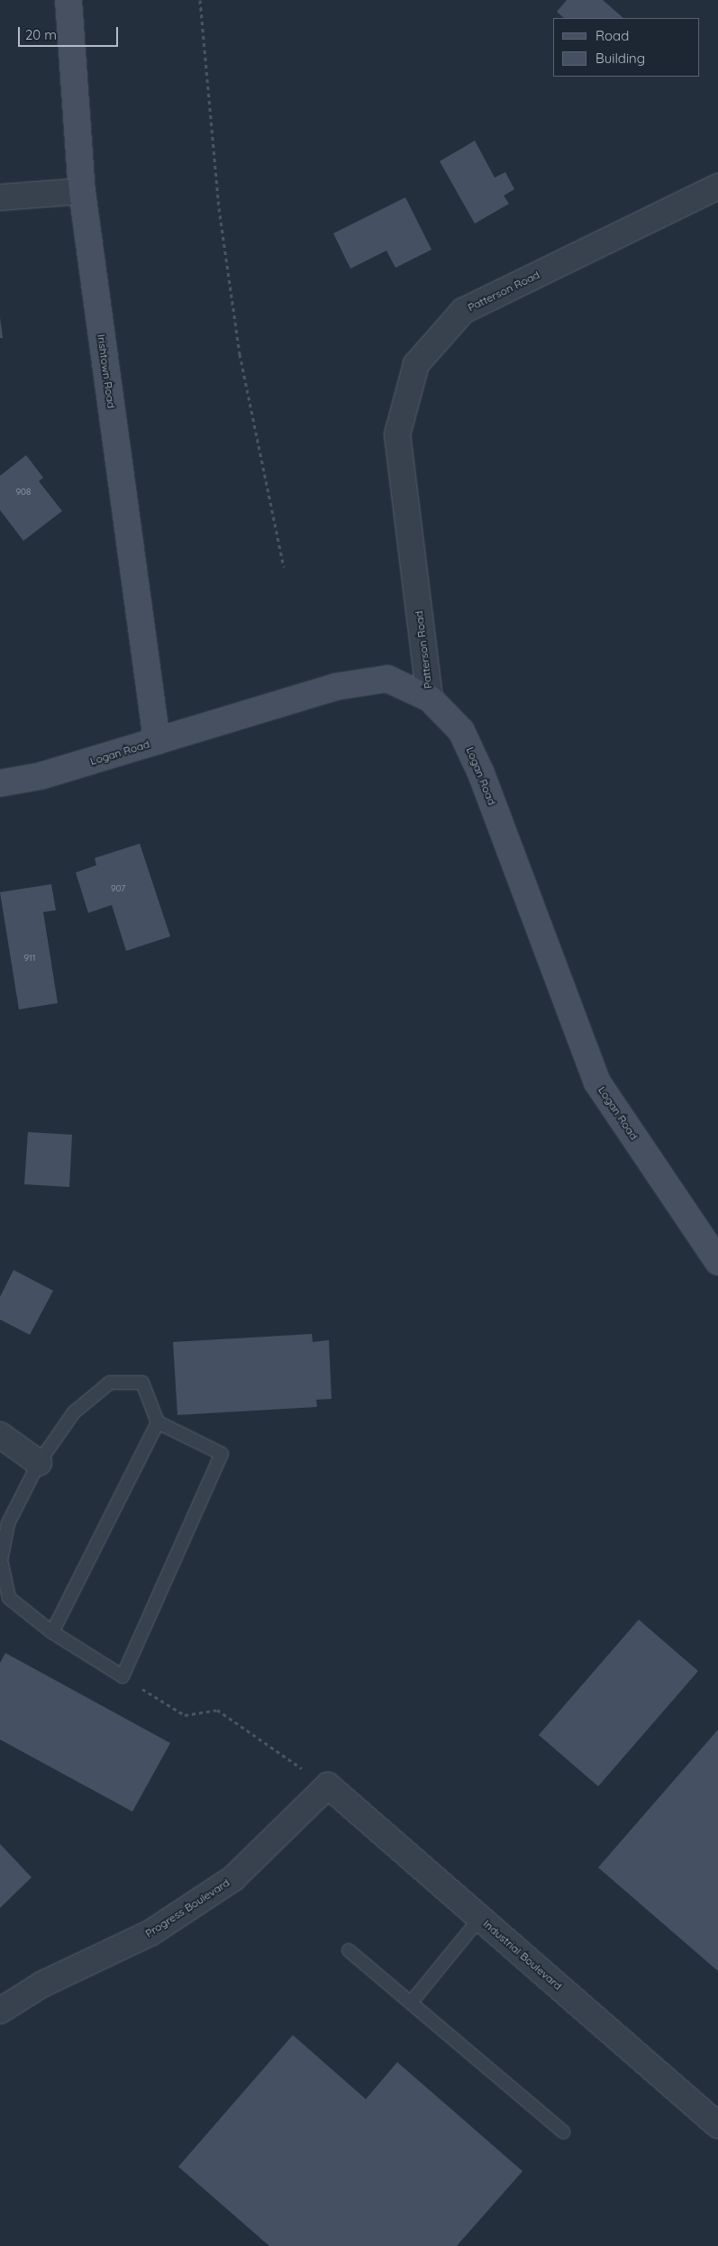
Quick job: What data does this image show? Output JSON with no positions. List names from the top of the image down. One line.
{"streets":{"street":["Patterson Road","Irishtown Road","Logan Road","Progress Boulevard","Industrial Boulevard"]},"crossings":[["Patterson Road","Logan Road"],["Irishtown Road","Logan Road"],["Progress Boulevard","Industrial Boulevard"]],"house_numbers":["908","907","911"],"legend":["Road","Building"],"scale_bar":"20 m"}
